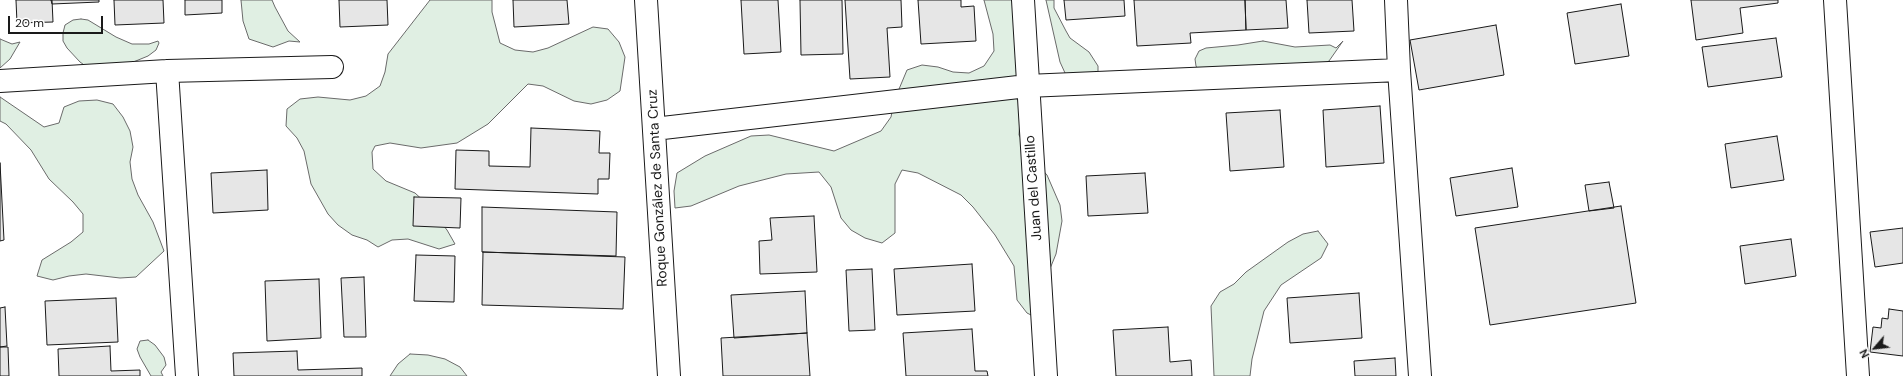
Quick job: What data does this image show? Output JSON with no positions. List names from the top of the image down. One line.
{"streets":{"street":["Roque González de Santa Cruz","Juan del Castillo"]},"scale_bar":"20 m","north":"bottom left"}
